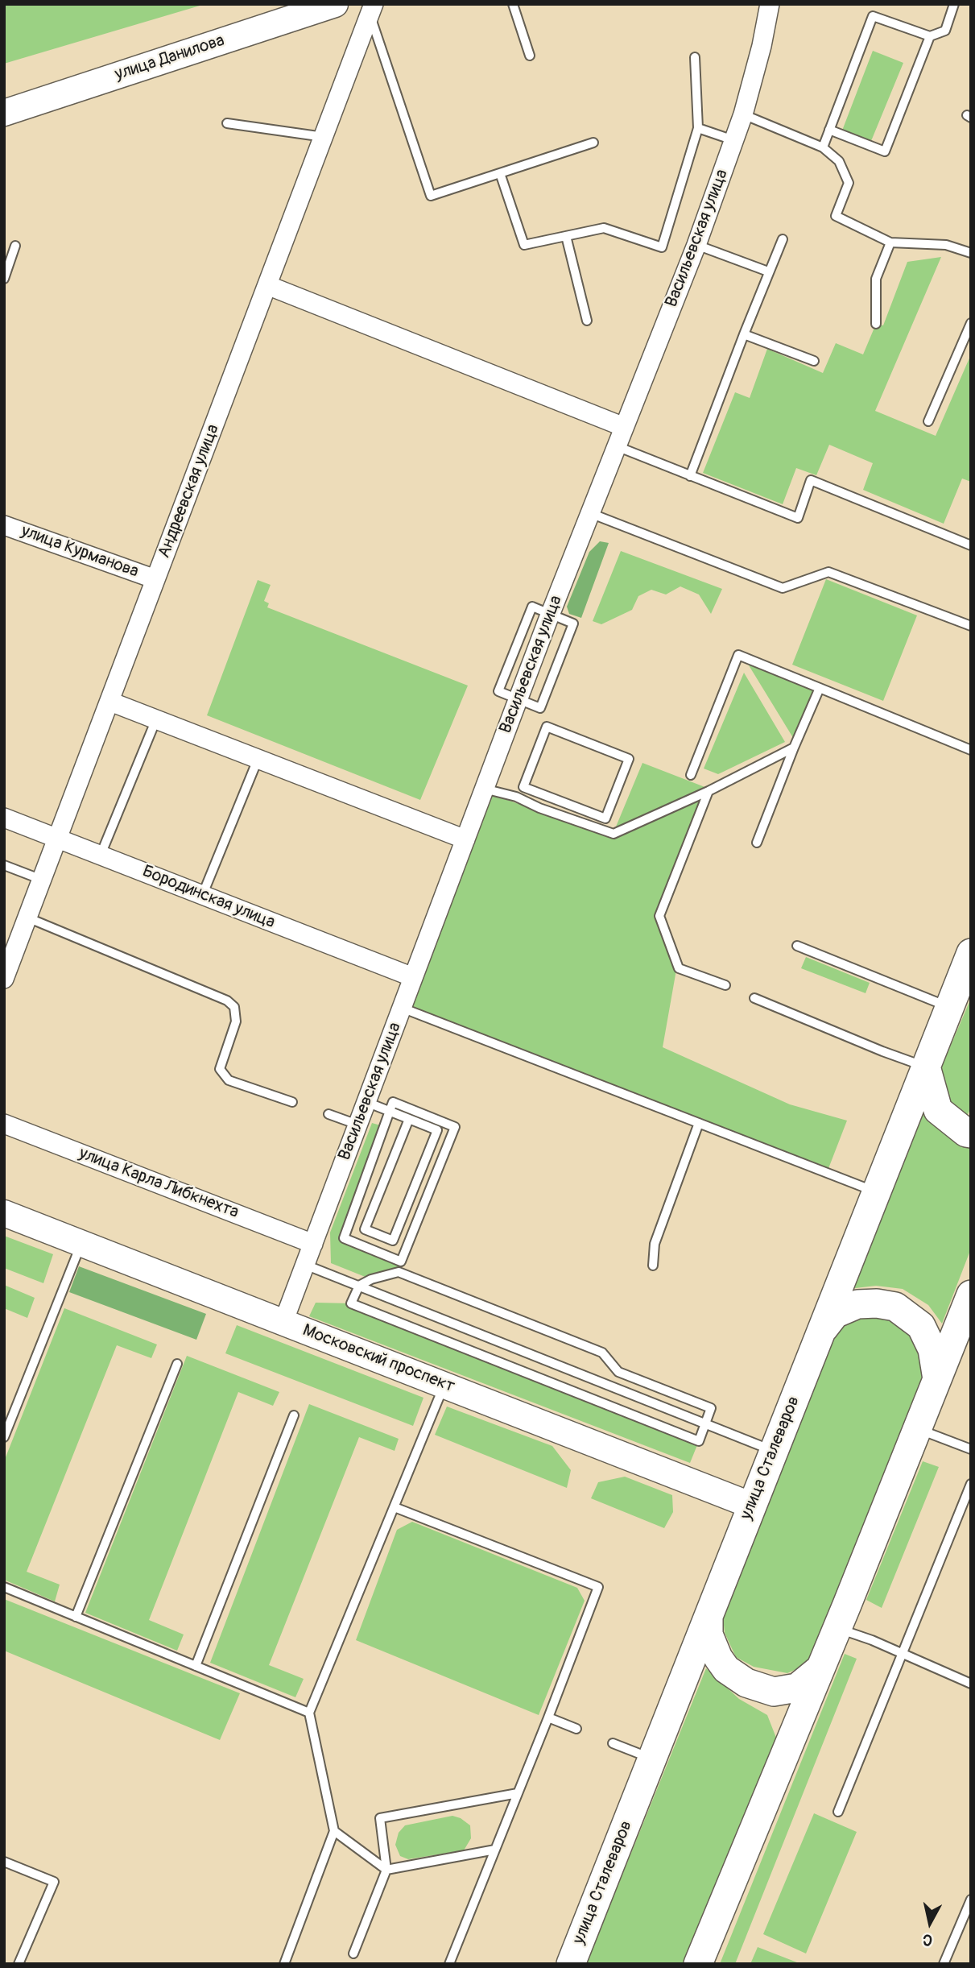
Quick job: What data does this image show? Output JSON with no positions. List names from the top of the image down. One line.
{"streets":{"main road":["улица Сталеваров"],"street":["улица Данилова","Васильевская улица","Андреевская улица","улица Курманова","Бородинская улица","улица Карла Либкнехта","Московский проспект"]},"crossings":[["Васильевская улица","Бородинская улица"],["Васильевская улица","улица Карла Либкнехта"],["Васильевская улица","Московский проспект"],["Андреевская улица","улица Курманова"],["Андреевская улица","Бородинская улица"],["Московский проспект","улица Сталеваров"]],"north":"bottom"}
